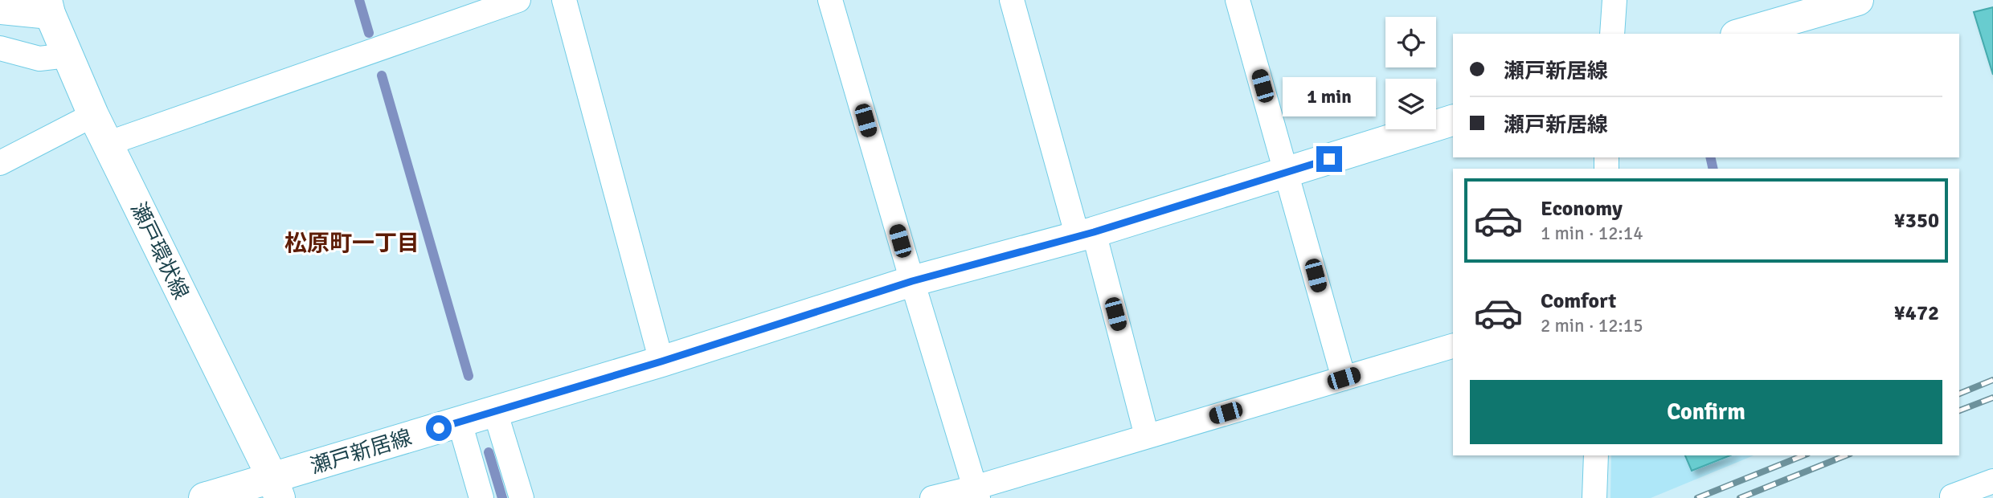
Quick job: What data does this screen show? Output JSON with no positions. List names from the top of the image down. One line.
{"streets":{"street":["瀬戸環状線","瀬戸新居線"]},"crossings":[["瀬戸環状線","瀬戸新居線"]],"districts":["松原町一丁目"],"page":{"banner":["瀬戸新居線","瀬戸新居線"],"bubble":"1 min","list":[{"name":"Economy","note":"1 min · 12:14","value":"¥350"},{"name":"Comfort","note":"2 min · 12:15","value":"¥472"}],"buttons":"Confirm"}}
